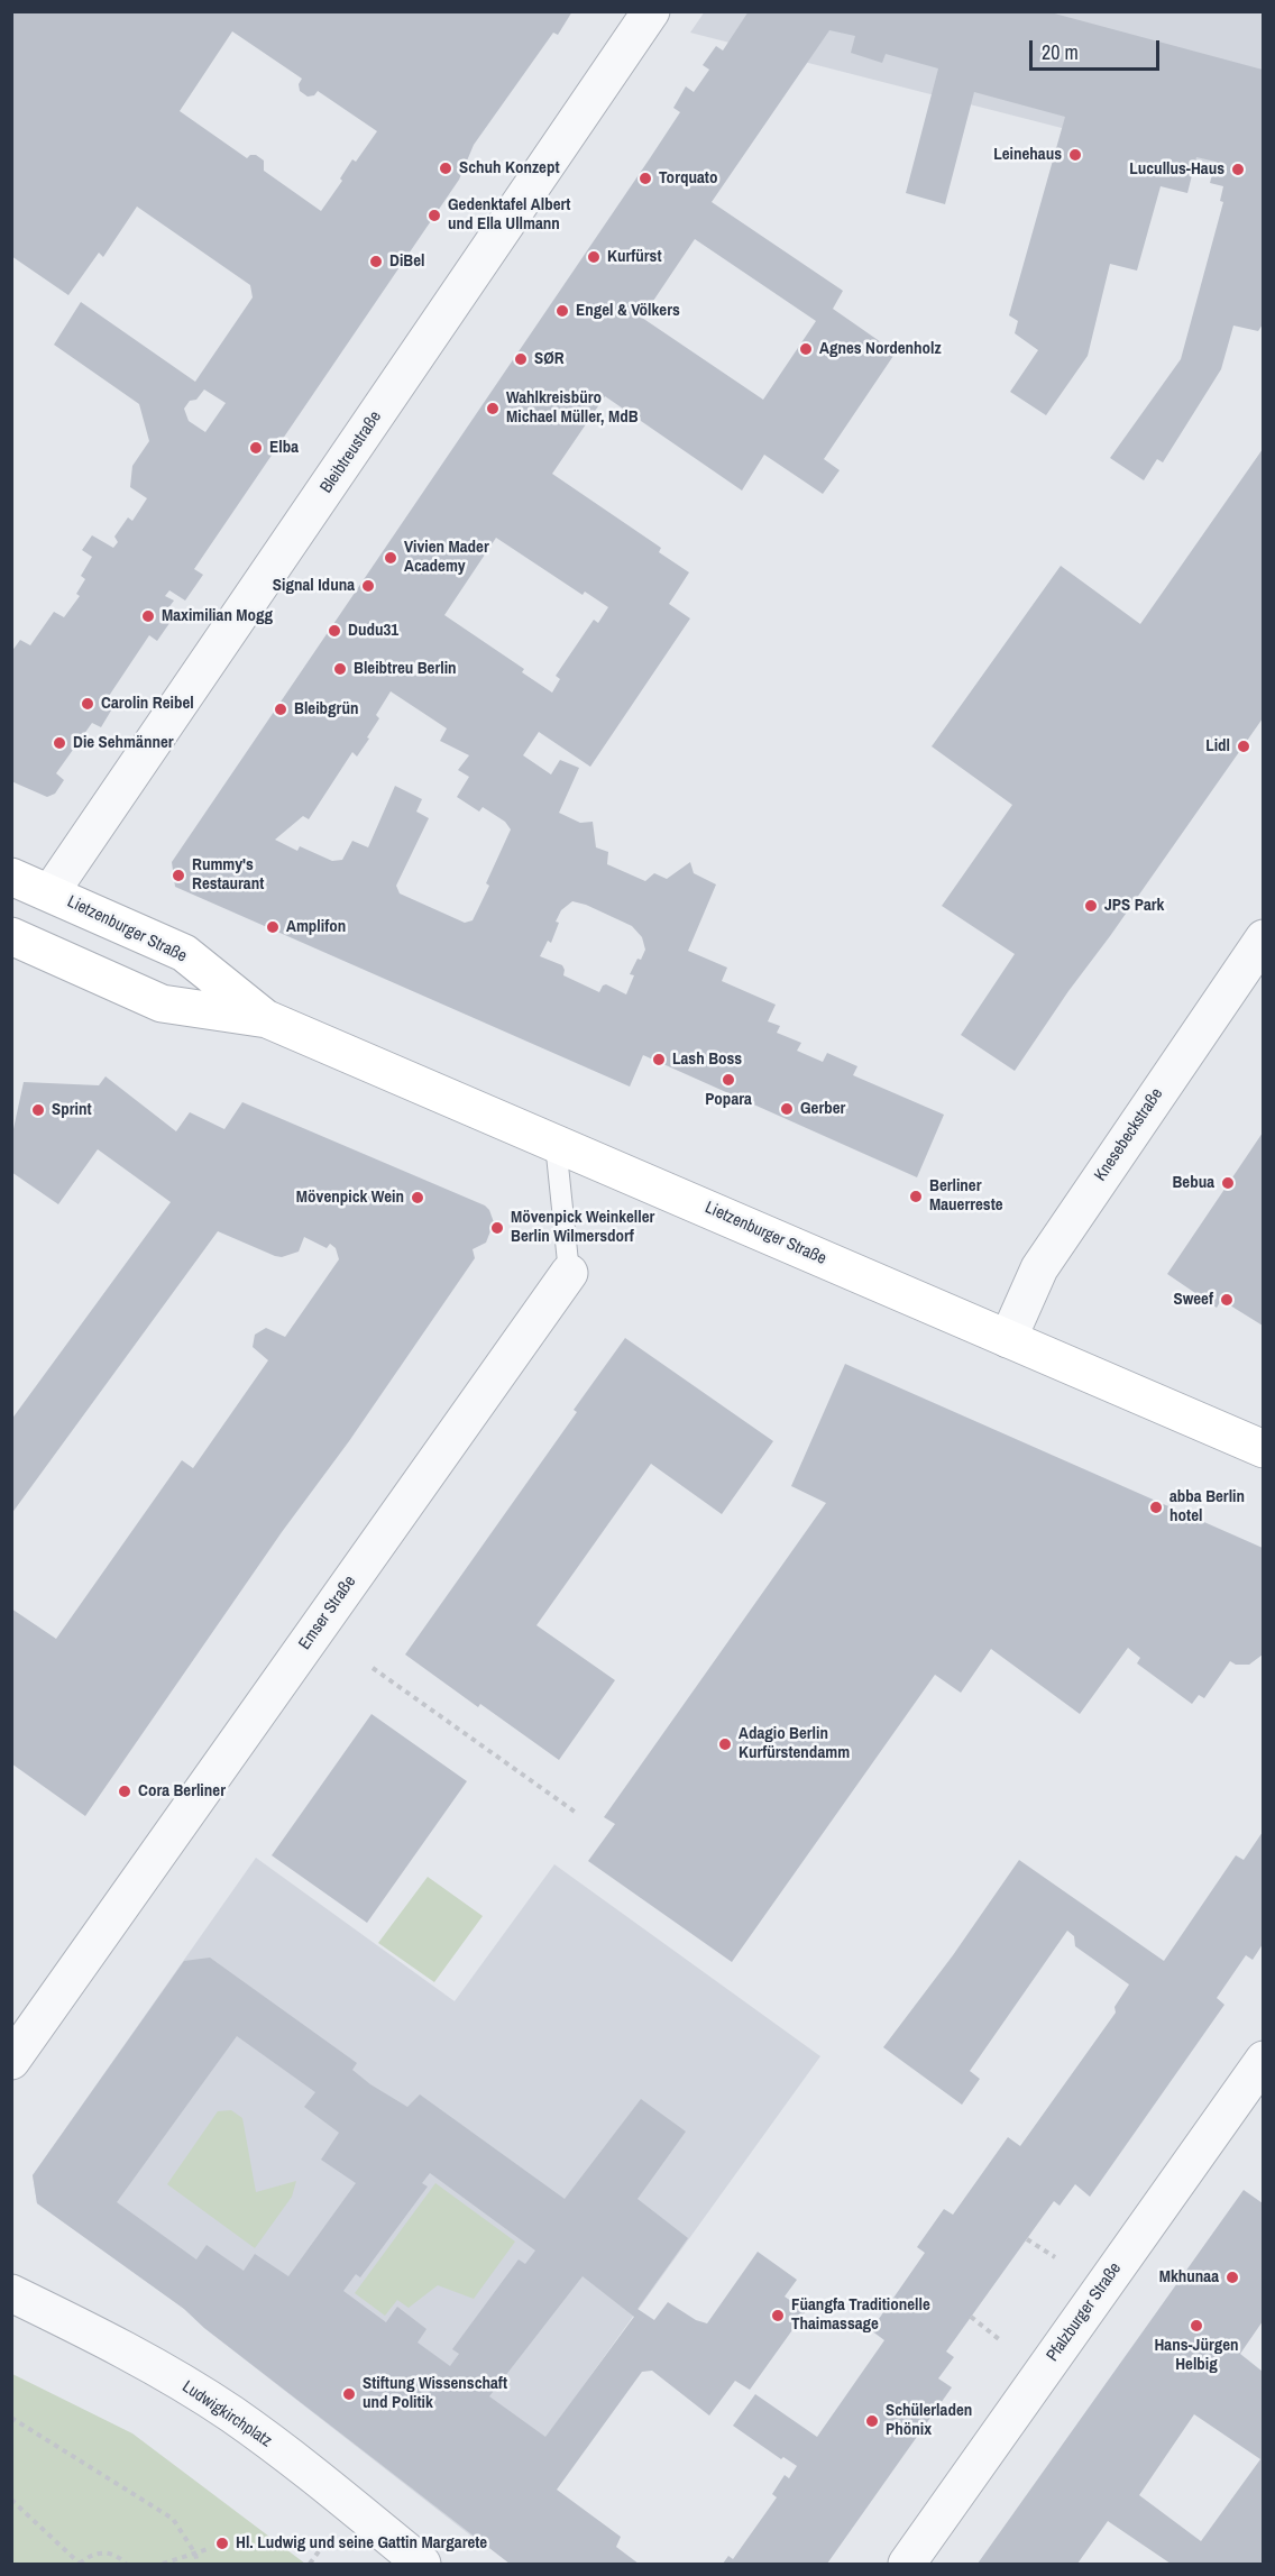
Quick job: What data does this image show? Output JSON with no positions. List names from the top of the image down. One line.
{"streets":{"main road":["Lietzenburger Straße"],"street":["Bleibtreustraße","Knesebeckstraße","Emser Straße","Pfalzburger Straße","Ludwigkirchplatz"]},"crossings":[["Bleibtreustraße","Lietzenburger Straße"],["Lietzenburger Straße","Knesebeckstraße"],["Lietzenburger Straße","Emser Straße"]],"places":["Leinehaus","Schuh Konzept","Lucullus-Haus","Torquato","Gedenktafel Albert und Ella Ullmann","Kurfürst","DiBel","Engel & Völkers","Agnes Nordenholz","SØR","Wahlkreisbüro Michael Müller, MdB","Elba","Vivien Mader Academy","Signal Iduna","Maximilian Mogg","Dudu31","Bleibtreu Berlin","Carolin Reibel","Bleibgrün","Die Sehmänner","Lidl","Rummy's Restaurant","JPS Park","Amplifon","Lash Boss","Popara","Gerber","Sprint","Bebua","Berliner Mauerreste","Mövenpick Wein","Mövenpick Weinkeller Berlin Wilmersdorf","Sweef","abba Berlin hotel","Adagio Berlin Kurfürstendamm","Cora Berliner","Mkhunaa","Füangfa Traditionelle Thaimassage","Hans-Jürgen Helbig","Stiftung Wissenschaft und Politik","Schülerladen Phönix","Hl. Ludwig und seine Gattin Margarete"],"scale_bar":"20 m"}
